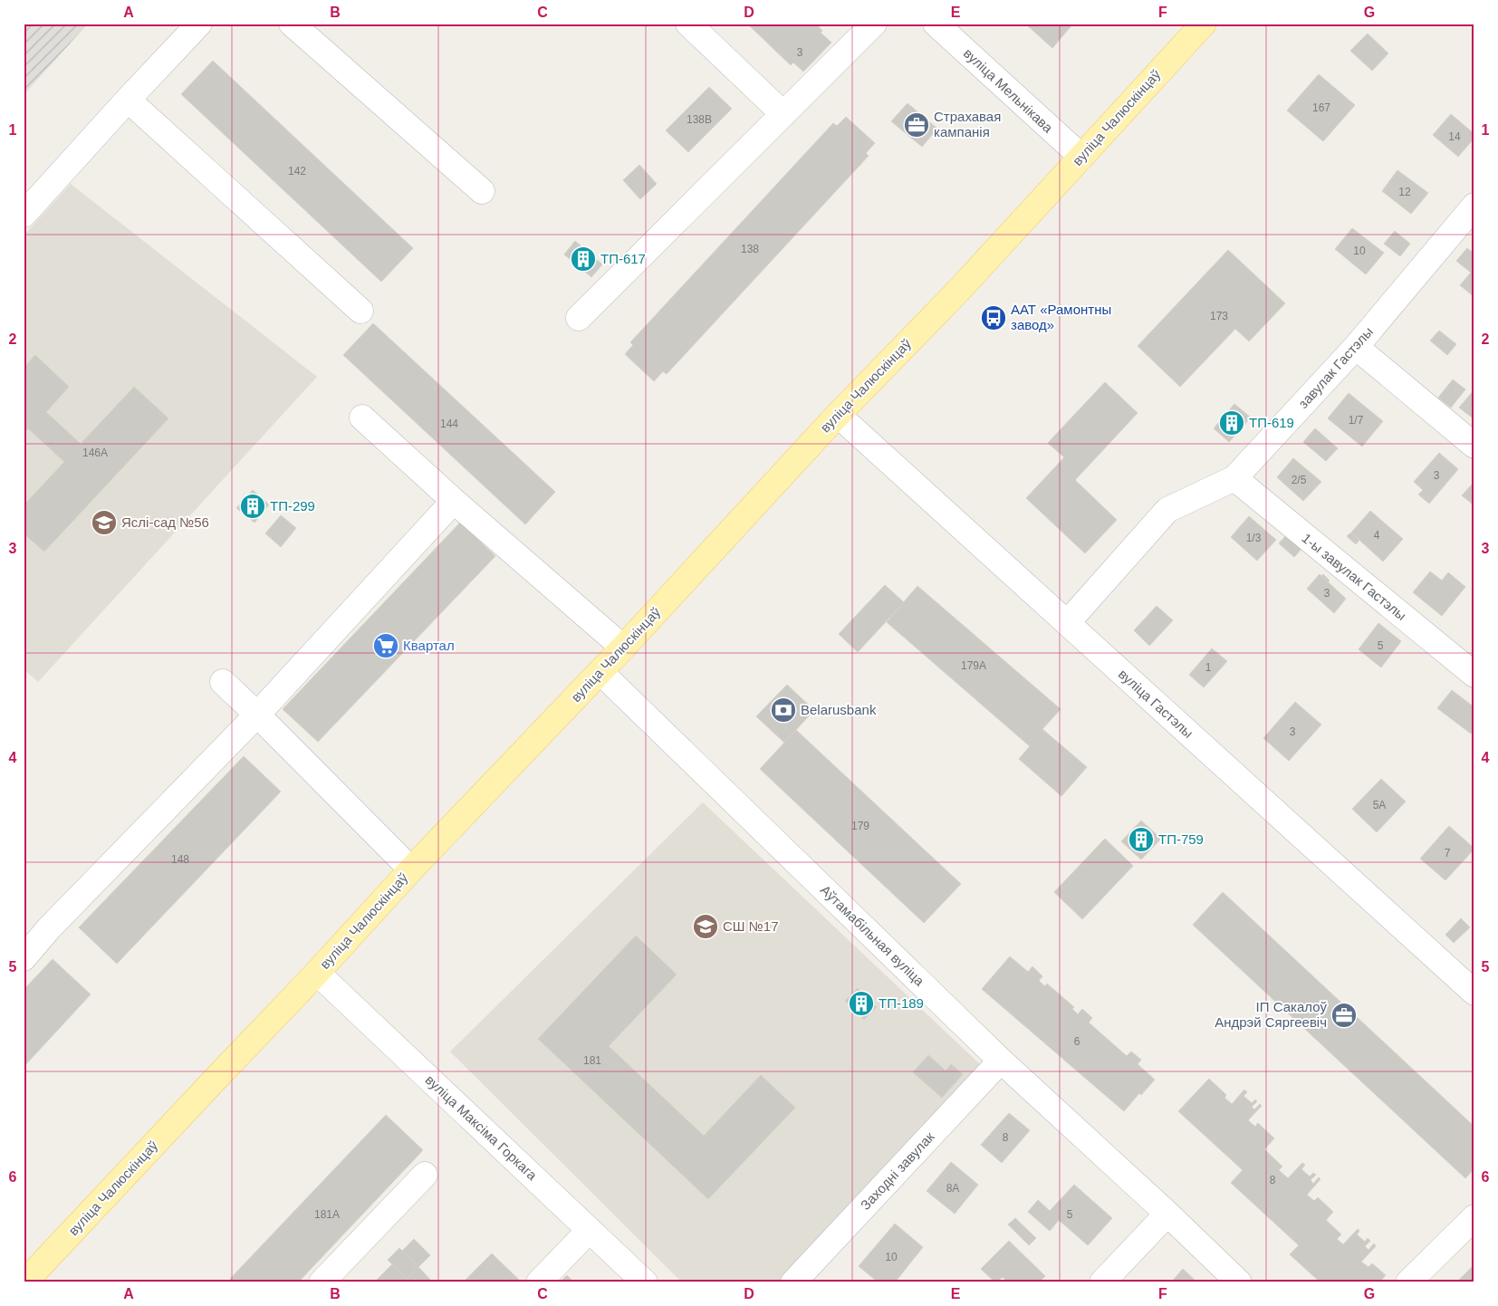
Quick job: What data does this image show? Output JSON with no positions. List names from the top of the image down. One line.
{"streets":{"main road":["вуліца Чалюскінцаў"],"street":["вуліца Мельнікава","завулак Гастэлы","1-ы завулак Гастэлы","вуліца Гастэлы","Аўтамабільная вуліца","вуліца Максіма Горкага","Заходні завулак"]},"crossings":[["вуліца Мельнікава","вуліца Чалюскінцаў"],["вуліца Чалюскінцаў","вуліца Гастэлы"],["вуліца Чалюскінцаў","Аўтамабільная вуліца"],["вуліца Чалюскінцаў","вуліца Максіма Горкага"],["завулак Гастэлы","1-ы завулак Гастэлы"],["завулак Гастэлы","вуліца Гастэлы"],["Аўтамабільная вуліца","Заходні завулак"]],"places":{"office":["Страхавая кампанія","ІП Сакалоў Андрэй Сяргеевіч"],"building":["ТП-617","ТП-619","ТП-299","ТП-759","ТП-189"],"bus stop":["ААТ «Рамонтны завод»"],"school or university":["Яслі-сад №56","СШ №17"],"supermarket":["Квартал"],"bank":["Belarusbank"]},"house_numbers":["3","167","138В","14","142","12","138","10","173","1/7","144","146А","3","2/5","4","1/3","3","5","179А","1","3","5А","179","7","148","6","181","8","8","8А","181А","5","10"],"grid":{"columns":["A","B","C","D","E","F","G"],"rows":["1","2","3","4","5","6"]}}
